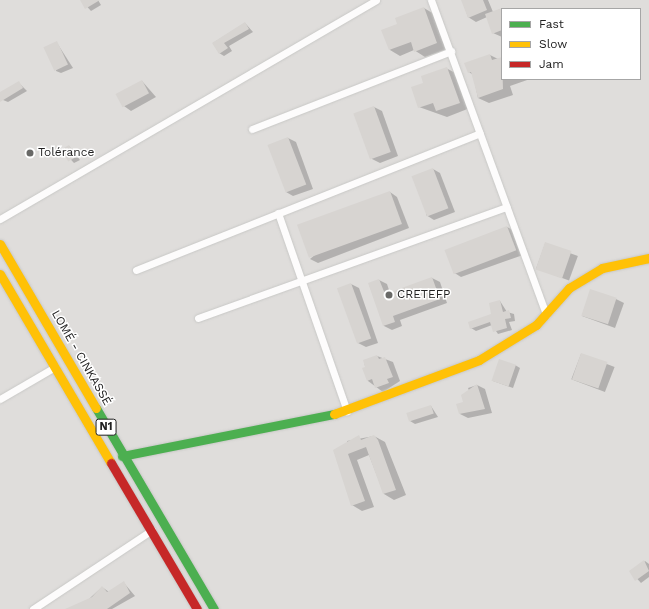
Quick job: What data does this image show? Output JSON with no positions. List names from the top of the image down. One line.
{"streets":{"main road":["LOMÉ - CINKASSÉ","N1"]},"places":["Tolérance","CRETEFP"],"legend":["Fast","Slow","Jam"]}
